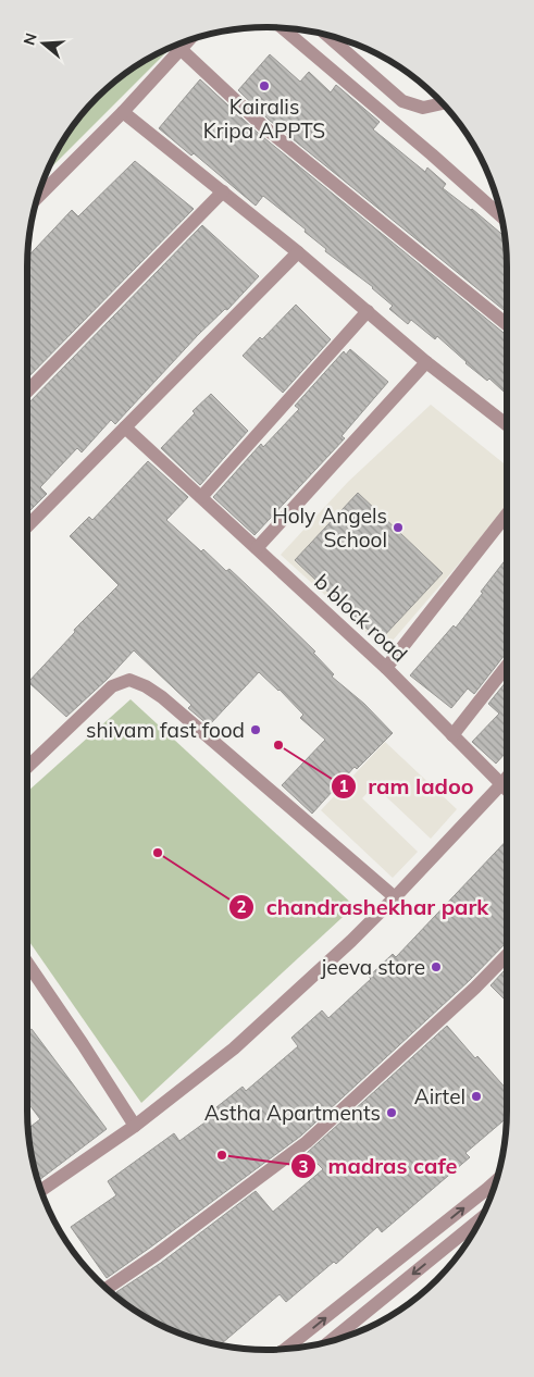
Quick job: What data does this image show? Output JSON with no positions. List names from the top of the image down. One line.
{"streets":{"street":["b block road"]},"places":["Kairalis Kripa APPTS","Holy Angels School","shivam fast food","ram ladoo","chandrashekhar park","jeeva store","Airtel","Astha Apartments","madras cafe"],"north":"left"}
